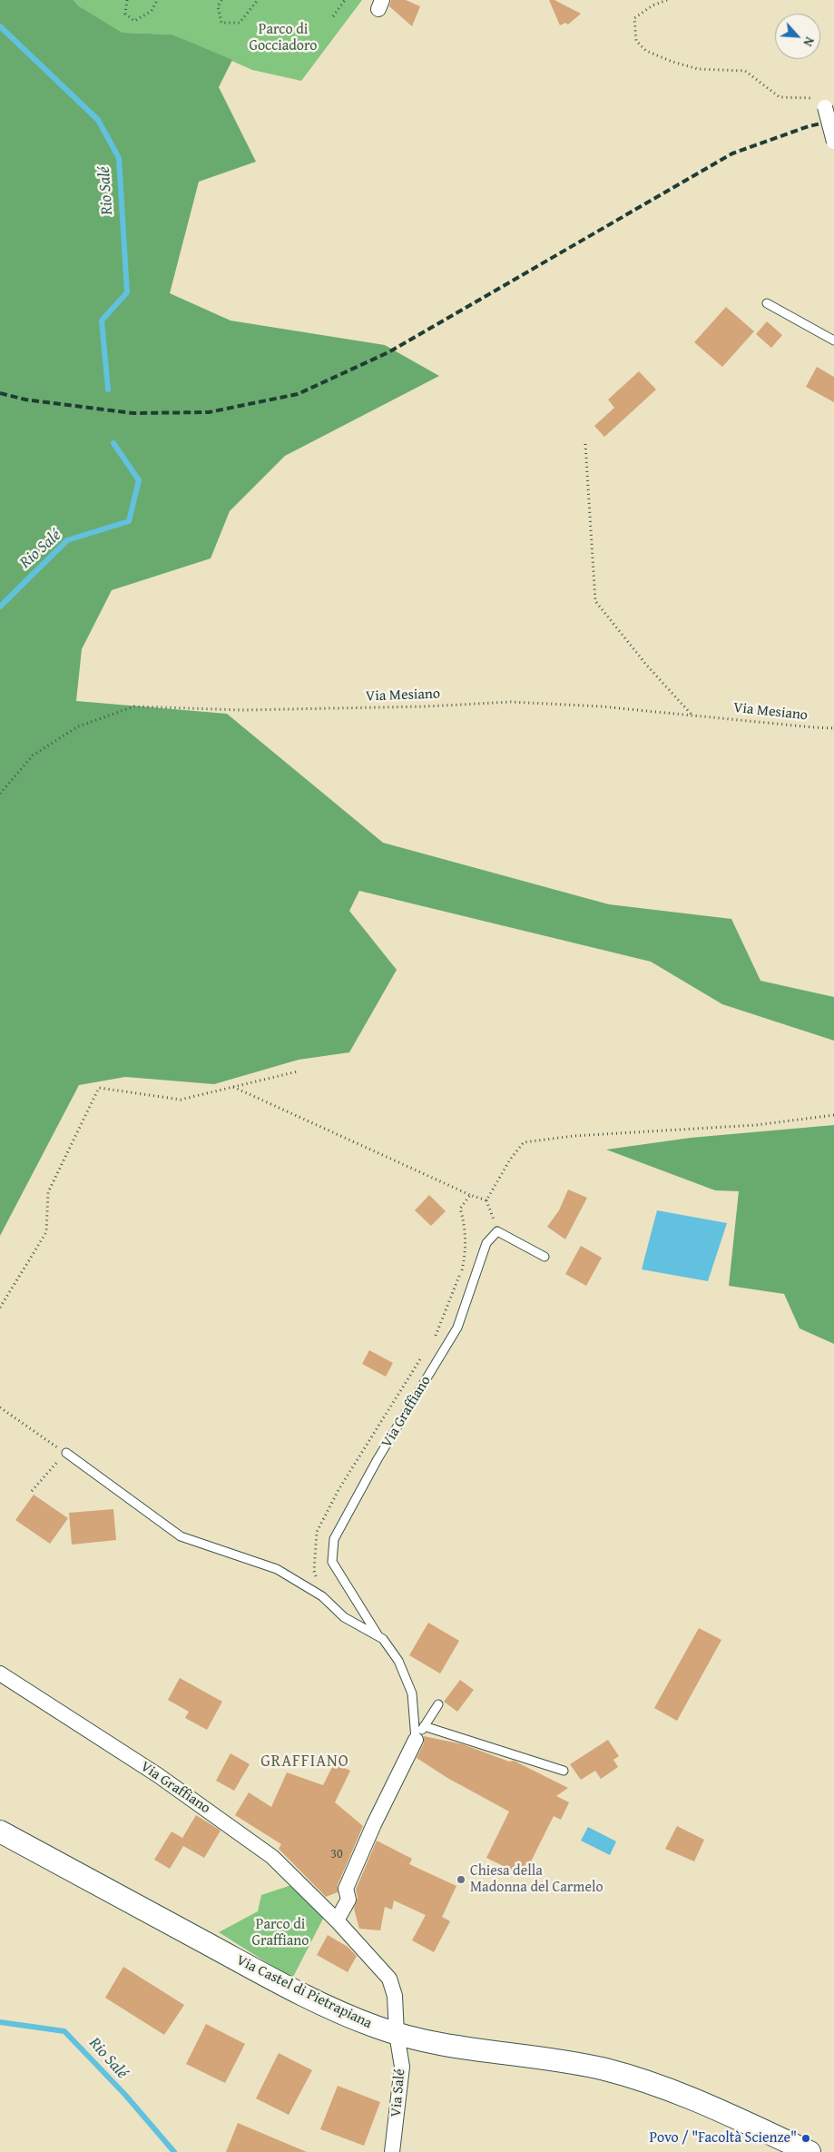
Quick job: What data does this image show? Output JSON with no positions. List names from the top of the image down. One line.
{"streets":{"main road":["Via Castel di Pietrapiana"],"street":["Via Graffiano","Via Salé"],"path":["Via Mesiano"]},"crossings":[["Via Graffiano","Via Castel di Pietrapiana"],["Via Graffiano","Via Salé"],["Via Castel di Pietrapiana","Via Salé"]],"districts":["GRAFFIANO"],"water":["Rio Salé"],"parks":["Parco di Gocciadoro","Parco di Graffiano"],"places":["Chiesa della Madonna del Carmelo","Povo / \"Facoltà Scienze\""],"house_numbers":["30"],"north":"bottom right"}
